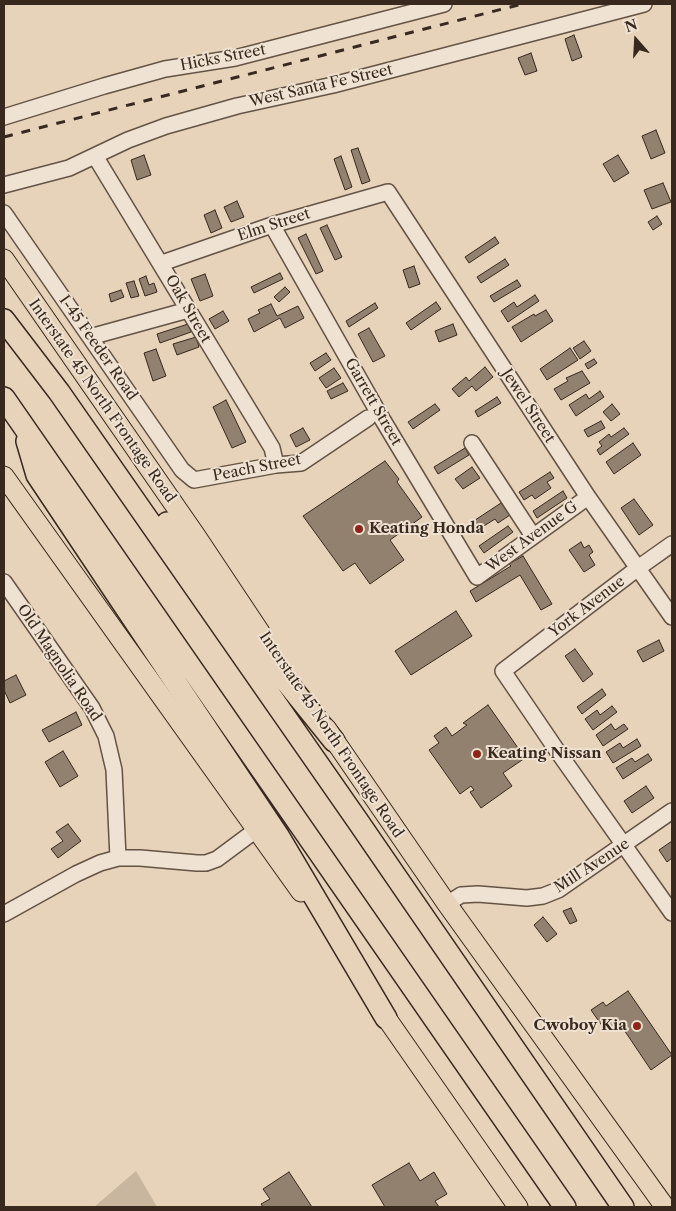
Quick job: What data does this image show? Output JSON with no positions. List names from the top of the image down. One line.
{"streets":{"main road":["Interstate 45 North Frontage Road"],"street":["Hicks Street","West Santa Fe Street","Elm Street","Oak Street","I-45 Feeder Road","Garrett Street","Jewel Street","Peach Street","West Avenue G","York Avenue","Old Magnolia Road","Mill Avenue"]},"crossings":[["West Santa Fe Street","Oak Street"],["Elm Street","Oak Street"],["Elm Street","Garrett Street"],["Elm Street","Jewel Street"],["Oak Street","Peach Street"],["I-45 Feeder Road","Peach Street"],["Interstate 45 North Frontage Road","Mill Avenue"],["Garrett Street","West Avenue G"],["Jewel Street","West Avenue G"],["Jewel Street","York Avenue"],["York Avenue","Mill Avenue"]],"places":["Keating Honda","Keating Nissan","Cwoboy Kia"],"north":"top"}
